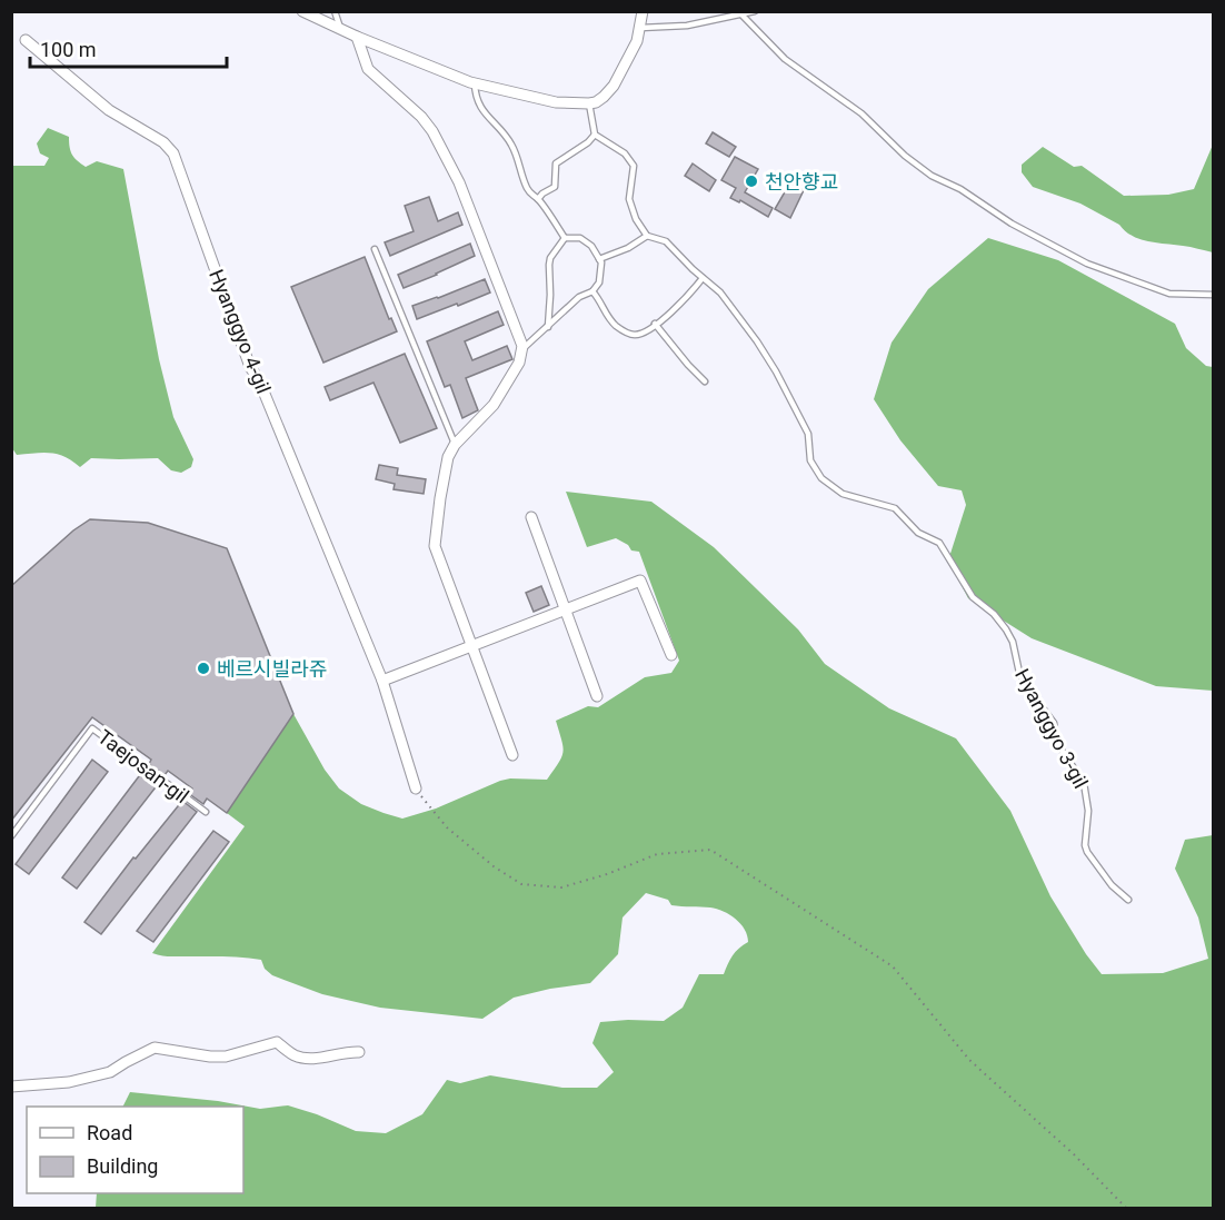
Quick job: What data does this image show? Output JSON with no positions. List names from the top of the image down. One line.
{"streets":{"street":["Hyanggyo 4-gil"],"lane":["Hyanggyo 3-gil","Taejosan-gil"]},"places":["천안향교","베르시빌라쥬"],"legend":["Road","Building"],"scale_bar":"100 m"}
